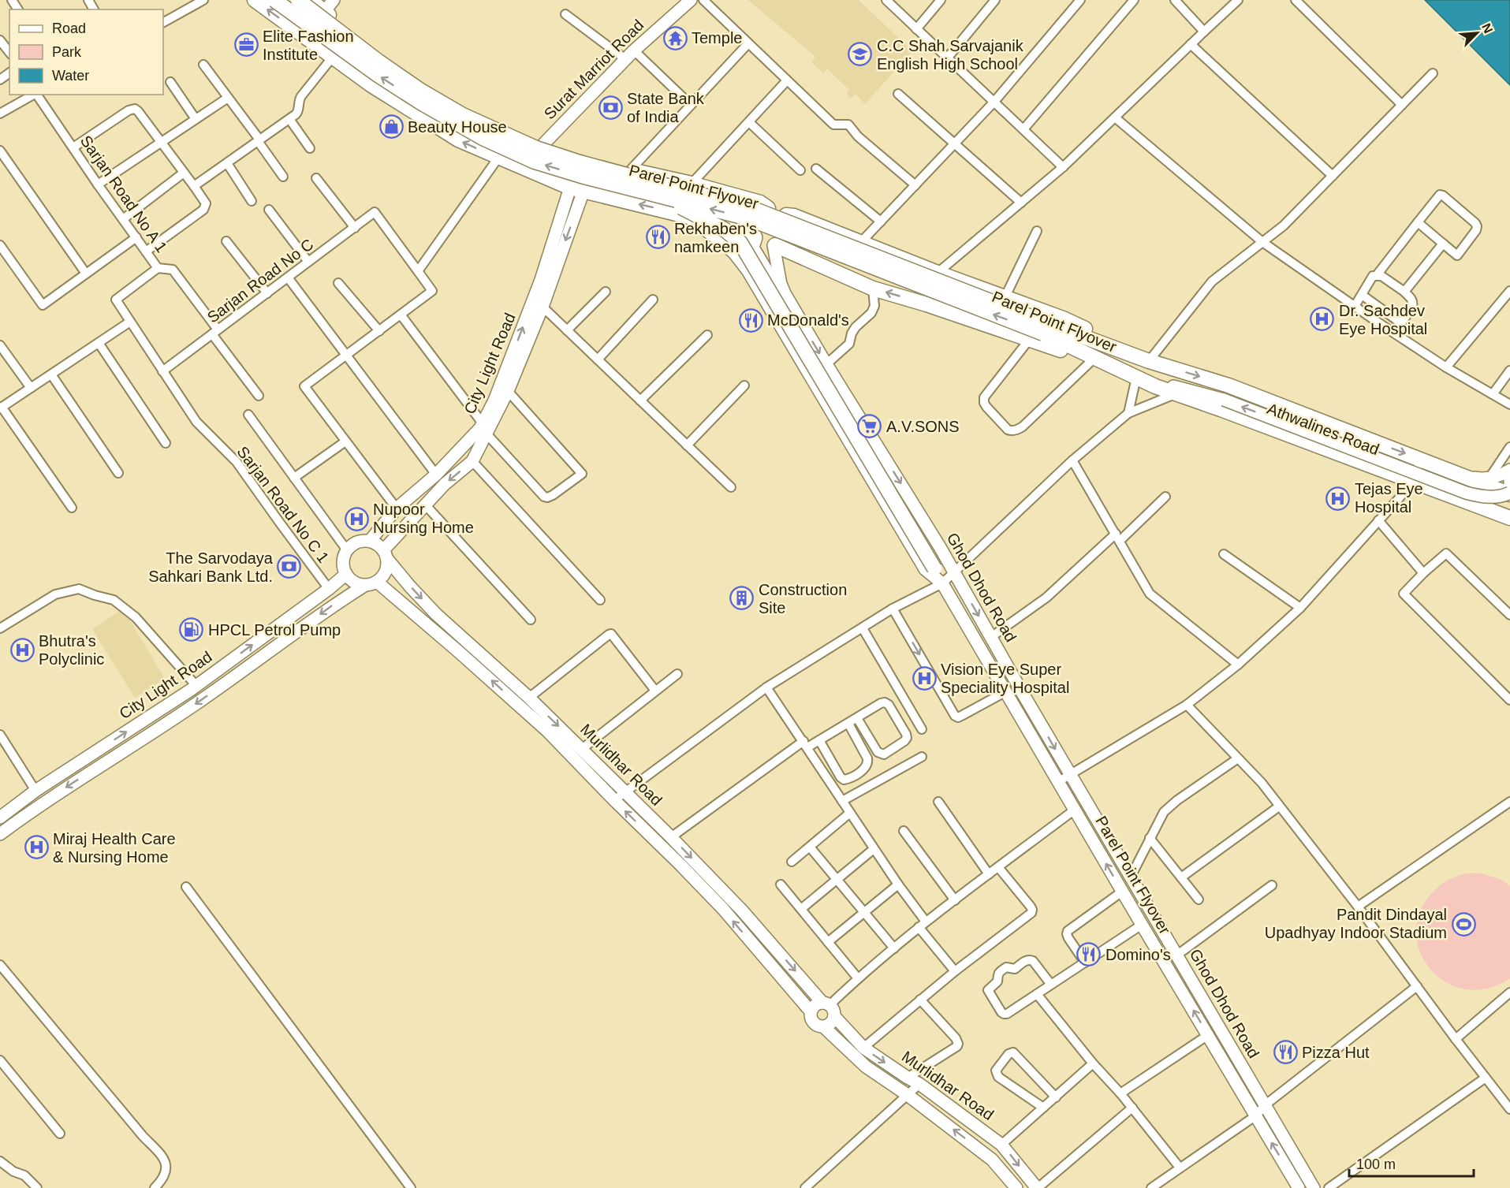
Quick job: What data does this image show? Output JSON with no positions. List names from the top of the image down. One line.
{"streets":{"main road":["Surat Marriot Road","Parel Point Flyover","City Light Road","Athwalines Road","Ghod Dhod Road","Murlidhar Road"],"street":["Sarjan Road No A 1","Sarjan Road No C","Sarjan Road No C 1"]},"crossings":[["Parel Point Flyover","Athwalines Road"],["Sarjan Road No A 1","Sarjan Road No C 1"],["Sarjan Road No C","Sarjan Road No C 1"],["City Light Road","Sarjan Road No C 1"],["City Light Road","Murlidhar Road"]],"places":{"temple":["Temple"],"office":["Elite Fashion Institute"],"school or university":["C.C Shah Sarvajanik English High School"],"bank":["State Bank of India","The Sarvodaya Sahkari Bank Ltd."],"shop":["Beauty House"],"restaurant":["Rekhaben's namkeen","McDonald's","Domino's","Pizza Hut"],"hospital":["Dr. Sachdev Eye Hospital","Tejas Eye Hospital","Nupoor Nursing Home","Bhutra's Polyclinic","Vision Eye Super Speciality Hospital","Miraj Health Care & Nursing Home"],"supermarket":["A.V.SONS"],"building":["Construction Site"],"fuel station":["HPCL Petrol Pump"],"sports":["Pandit Dindayal Upadhyay Indoor Stadium"]},"legend":["Road","Park","Water"],"scale_bar":"100 m","north":"top right"}
